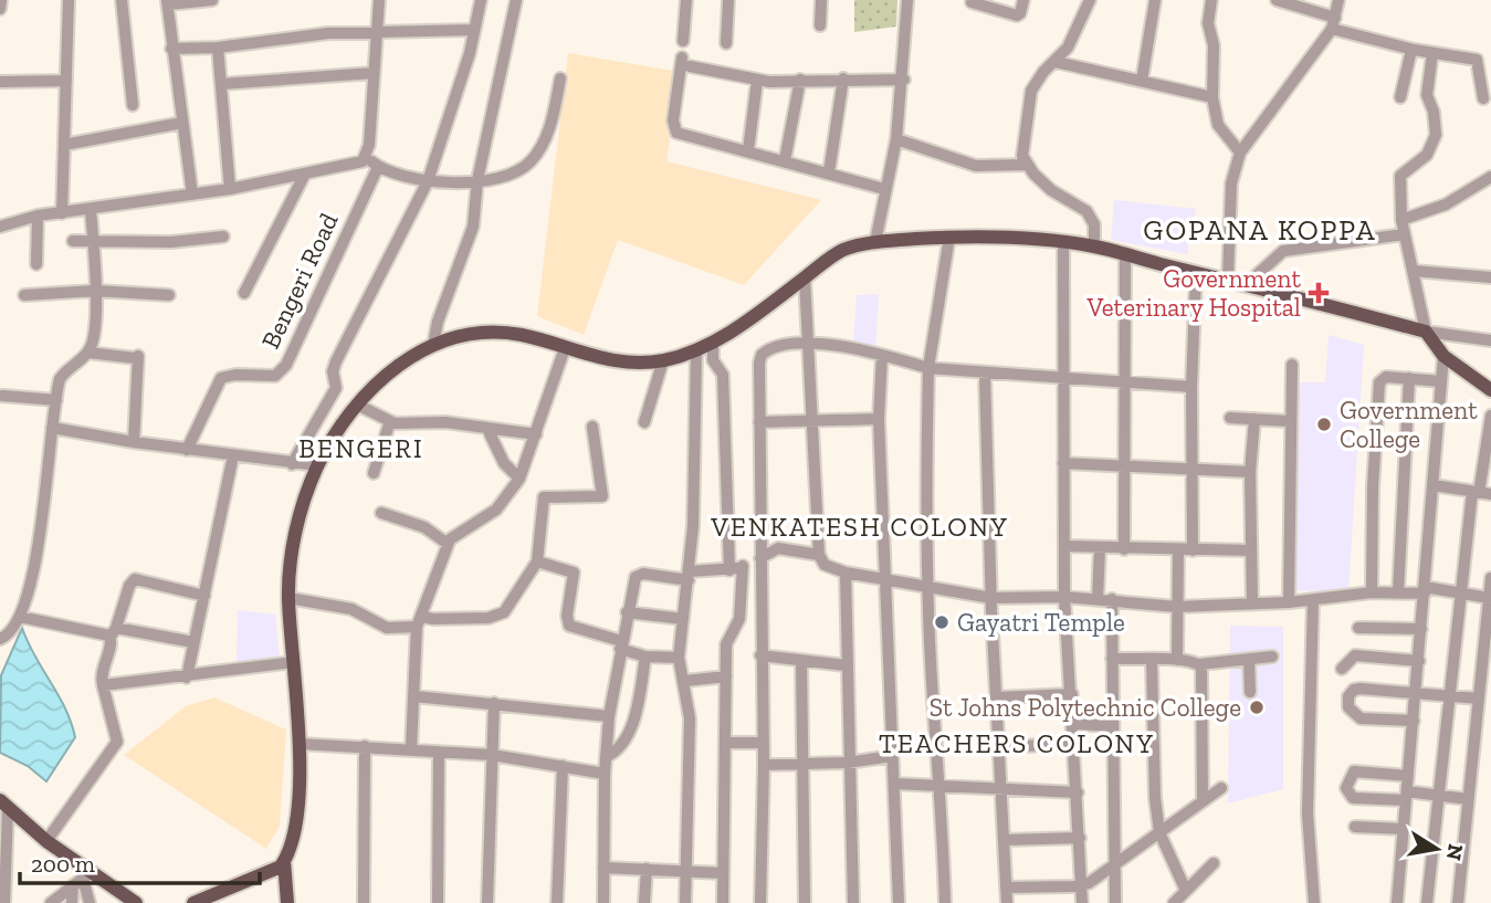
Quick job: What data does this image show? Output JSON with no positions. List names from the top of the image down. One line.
{"streets":{"street":["Bengeri Road"]},"districts":["GOPANA KOPPA","BENGERI","VENKATESH COLONY","TEACHERS COLONY"],"places":{"health":["Government Veterinary Hospital"],"other":["Government College","Gayatri Temple","St Johns Polytechnic College"]},"scale_bar":"200 m","north":"right"}
